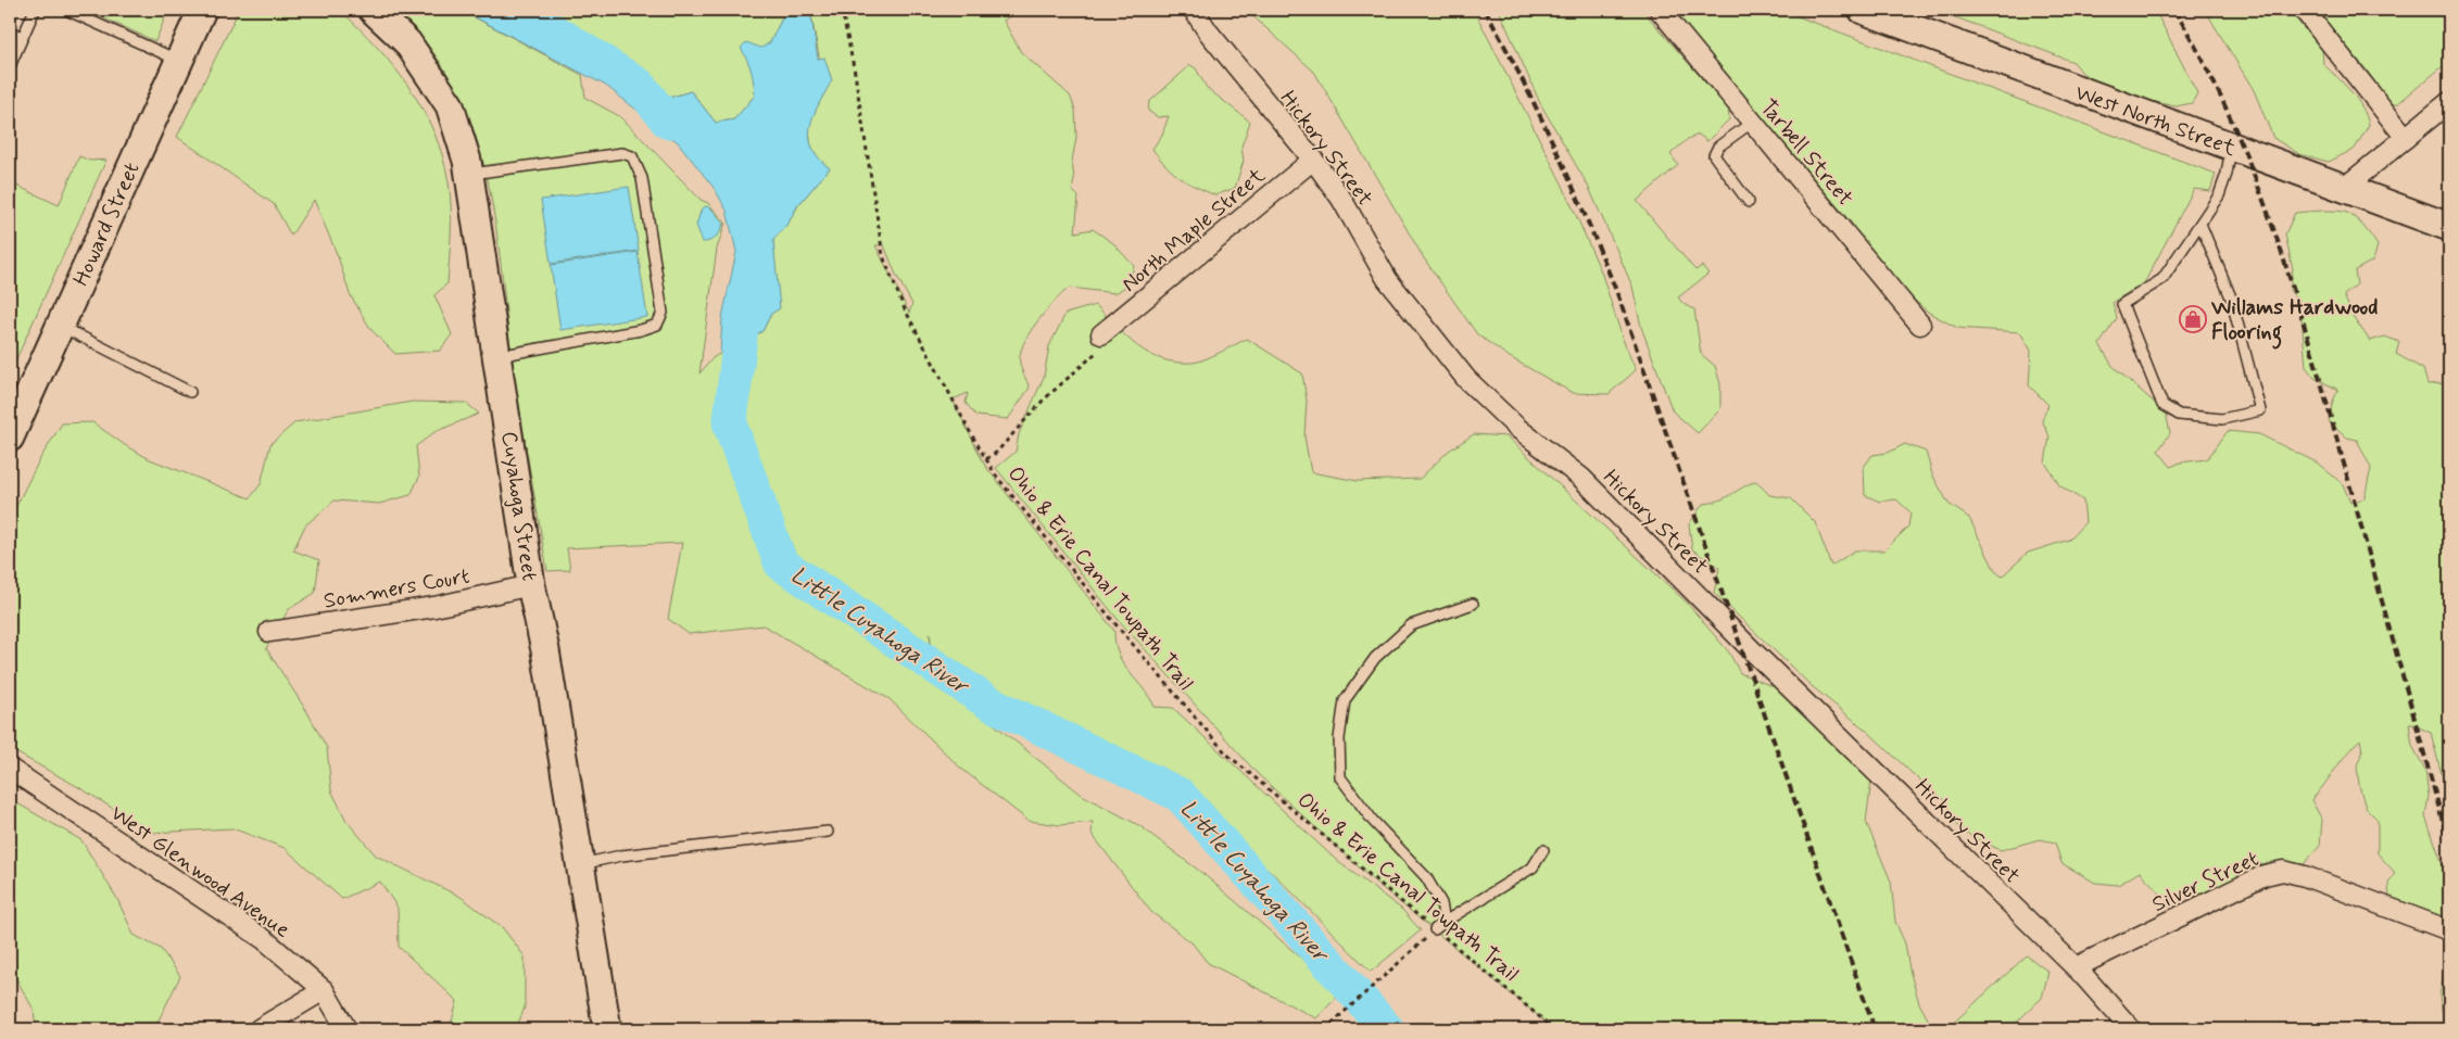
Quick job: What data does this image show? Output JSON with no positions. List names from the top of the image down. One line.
{"streets":{"street":["West North Street","Hickory Street","Tarbell Street","Howard Street","North Maple Street","Cuyahoga Street","Sommers Court","West Glenwood Avenue","Silver Street"],"path":["Ohio & Erie Canal Towpath Trail"]},"crossings":[["Hickory Street","North Maple Street"],["Hickory Street","Silver Street"],["Cuyahoga Street","Sommers Court"]],"water":["Little Cuyahoga River"],"places":{"shop":["Willams Hardwood Flooring"]}}
